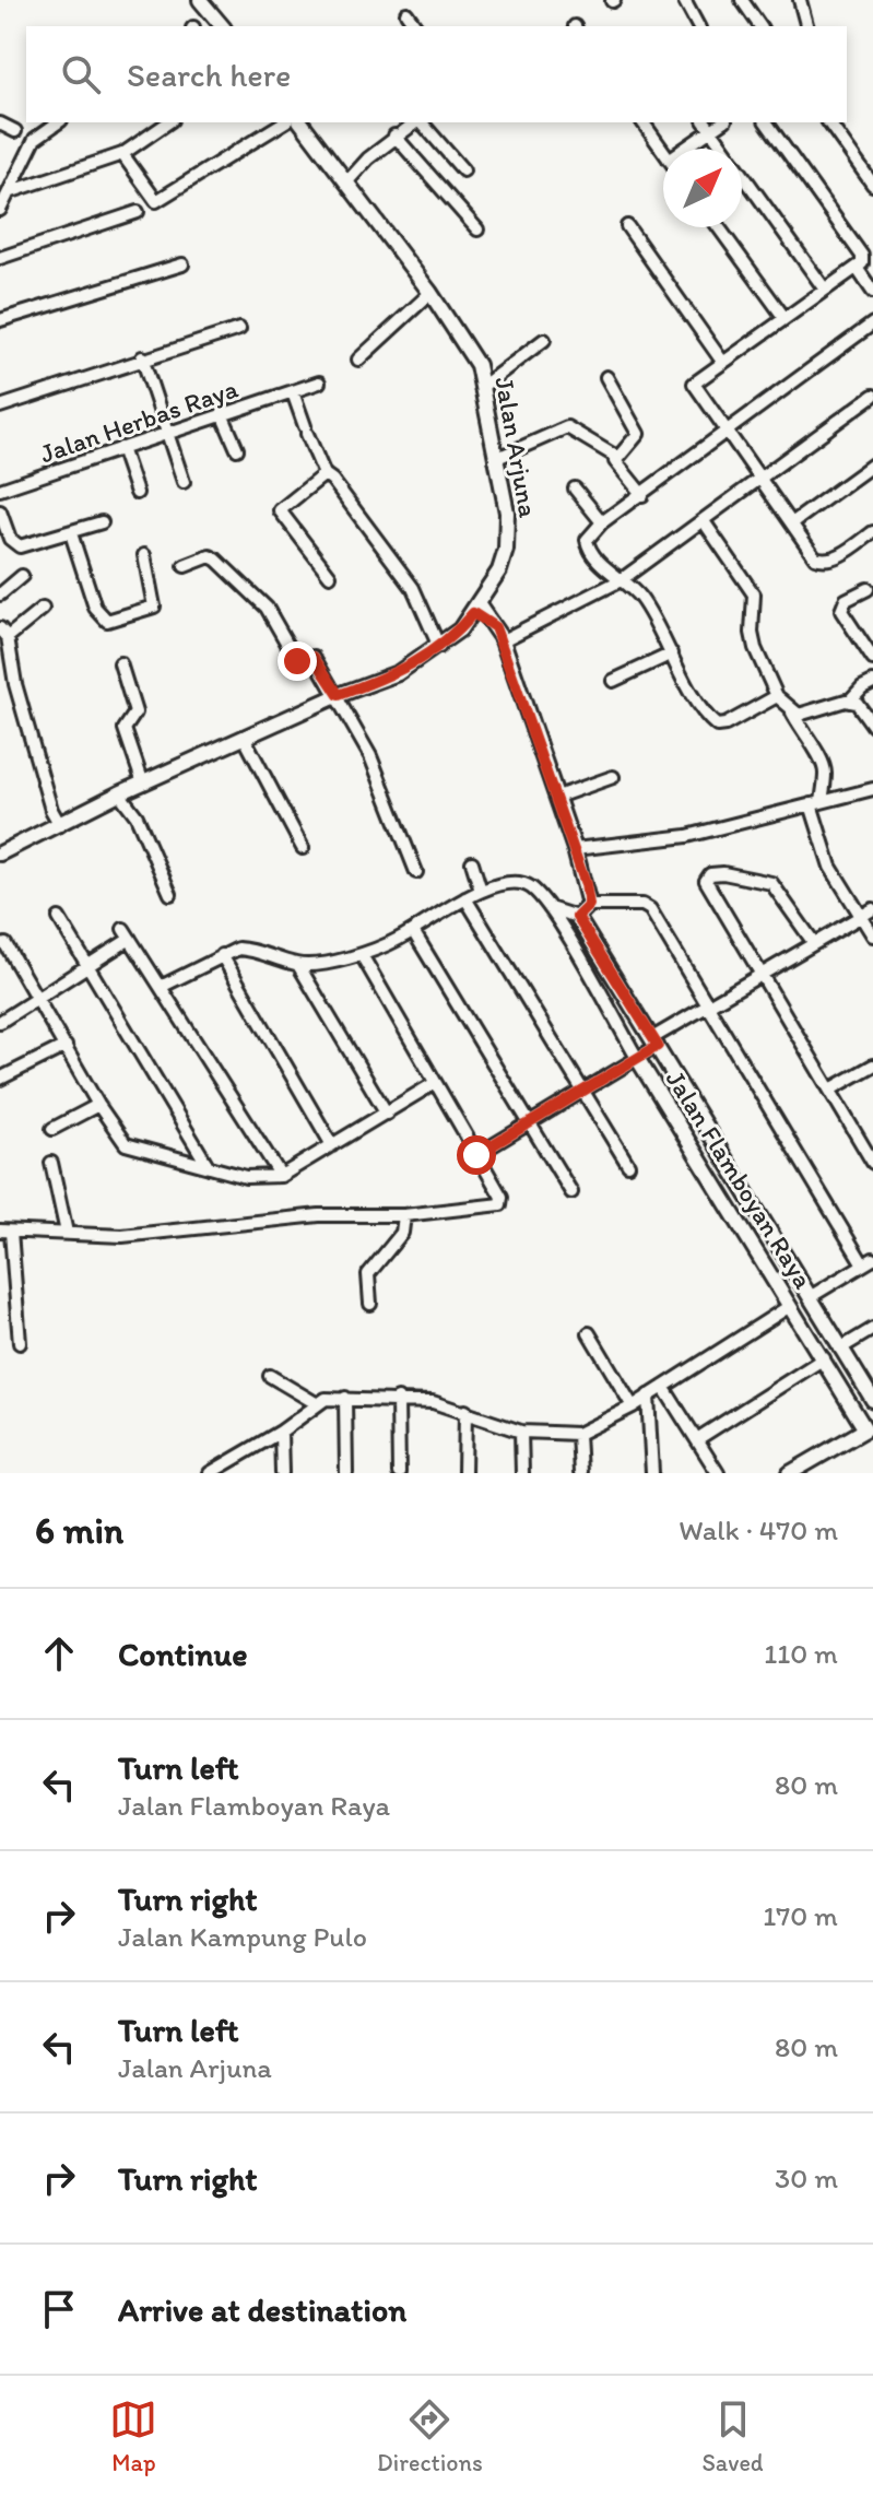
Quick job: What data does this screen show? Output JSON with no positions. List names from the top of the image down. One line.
{"streets":{"street":["Jalan Herbas Raya","Jalan Arjuna","Jalan Flamboyan Raya"]},"north":"top right","page":{"search":"Search here","heading":["6 min","Walk · 470 m"],"list":[["Continue","110 m"],["Turn left","Jalan Flamboyan Raya","80 m"],["Turn right","Jalan Kampung Pulo","170 m"],["Turn left","Jalan Arjuna","80 m"],["Turn right","30 m"],"Arrive at destination"],"nav":["Map","Directions","Saved"]}}
